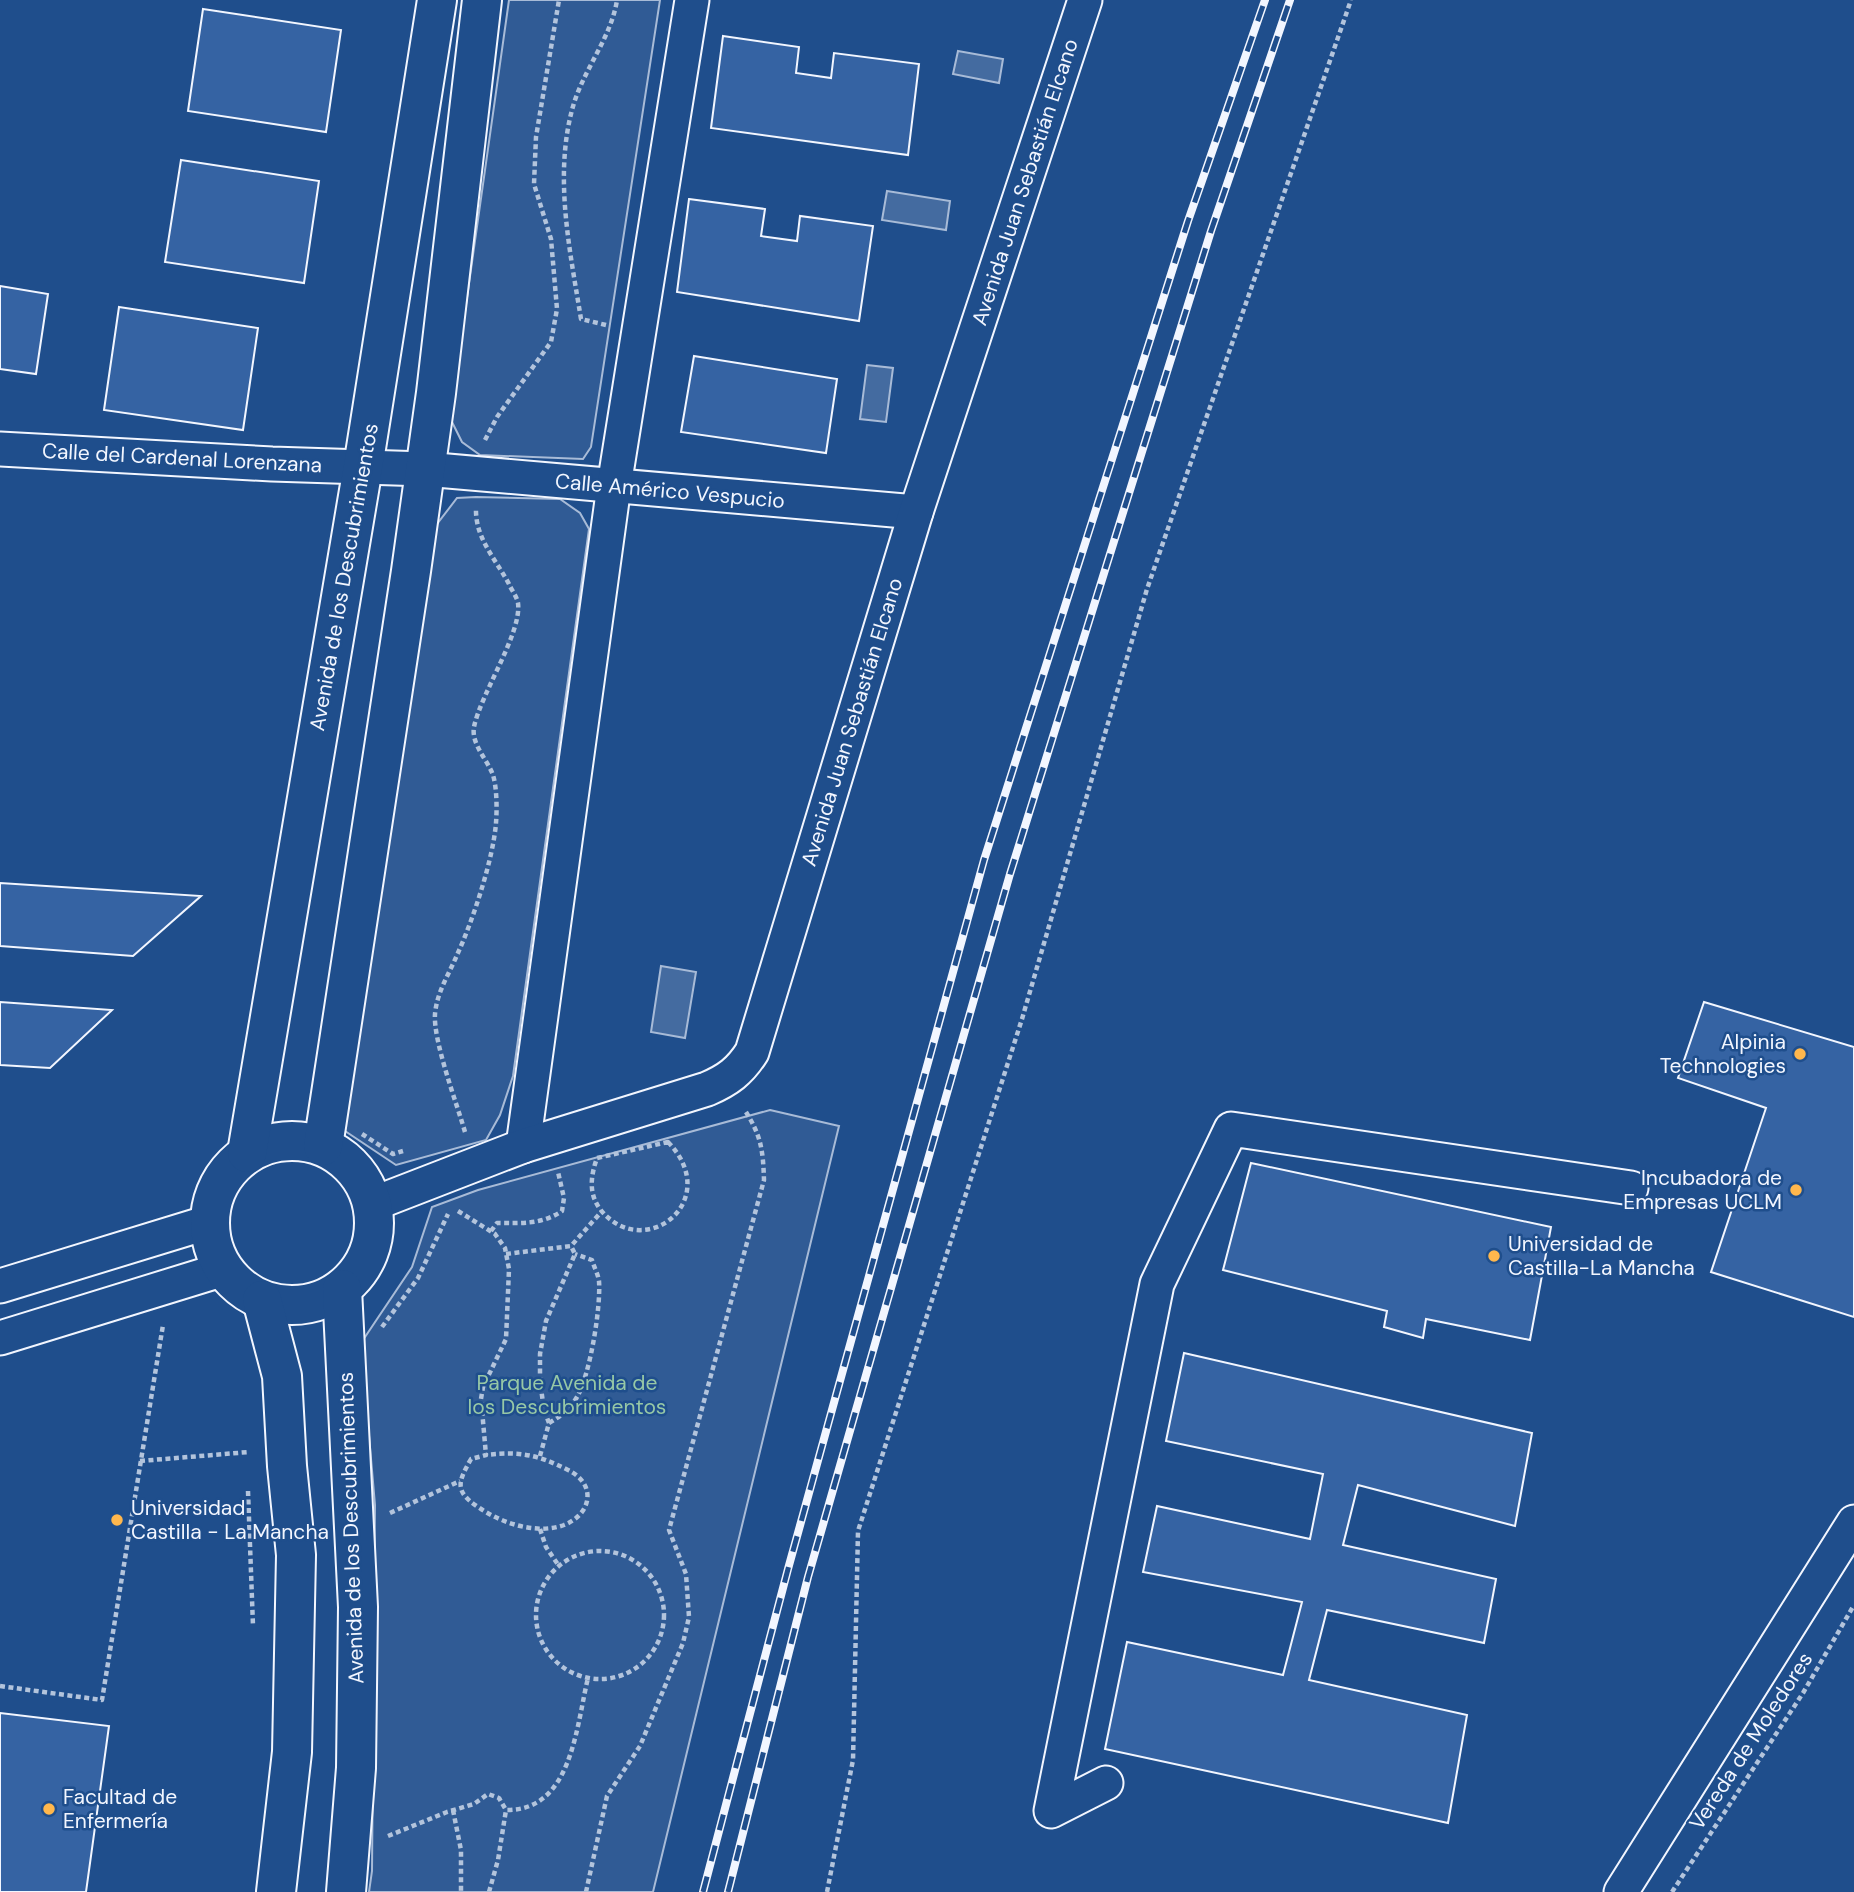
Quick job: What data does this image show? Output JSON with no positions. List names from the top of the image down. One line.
{"streets":{"street":["Avenida Juan Sebastián Elcano","Calle del Cardenal Lorenzana","Calle Américo Vespucio","Avenida de los Descubrimientos"],"path":["Vereda de Moledores"]},"crossings":[["Avenida Juan Sebastián Elcano","Calle Américo Vespucio"],["Avenida Juan Sebastián Elcano","Avenida de los Descubrimientos"],["Calle del Cardenal Lorenzana","Calle Américo Vespucio"],["Calle del Cardenal Lorenzana","Avenida de los Descubrimientos"]],"parks":["Parque Avenida de los Descubrimientos"],"places":["Alpinia Technologies","Incubadora de Empresas UCLM","Universidad de Castilla-La Mancha","Universidad Castilla - La Mancha","Facultad de Enfermería"]}
